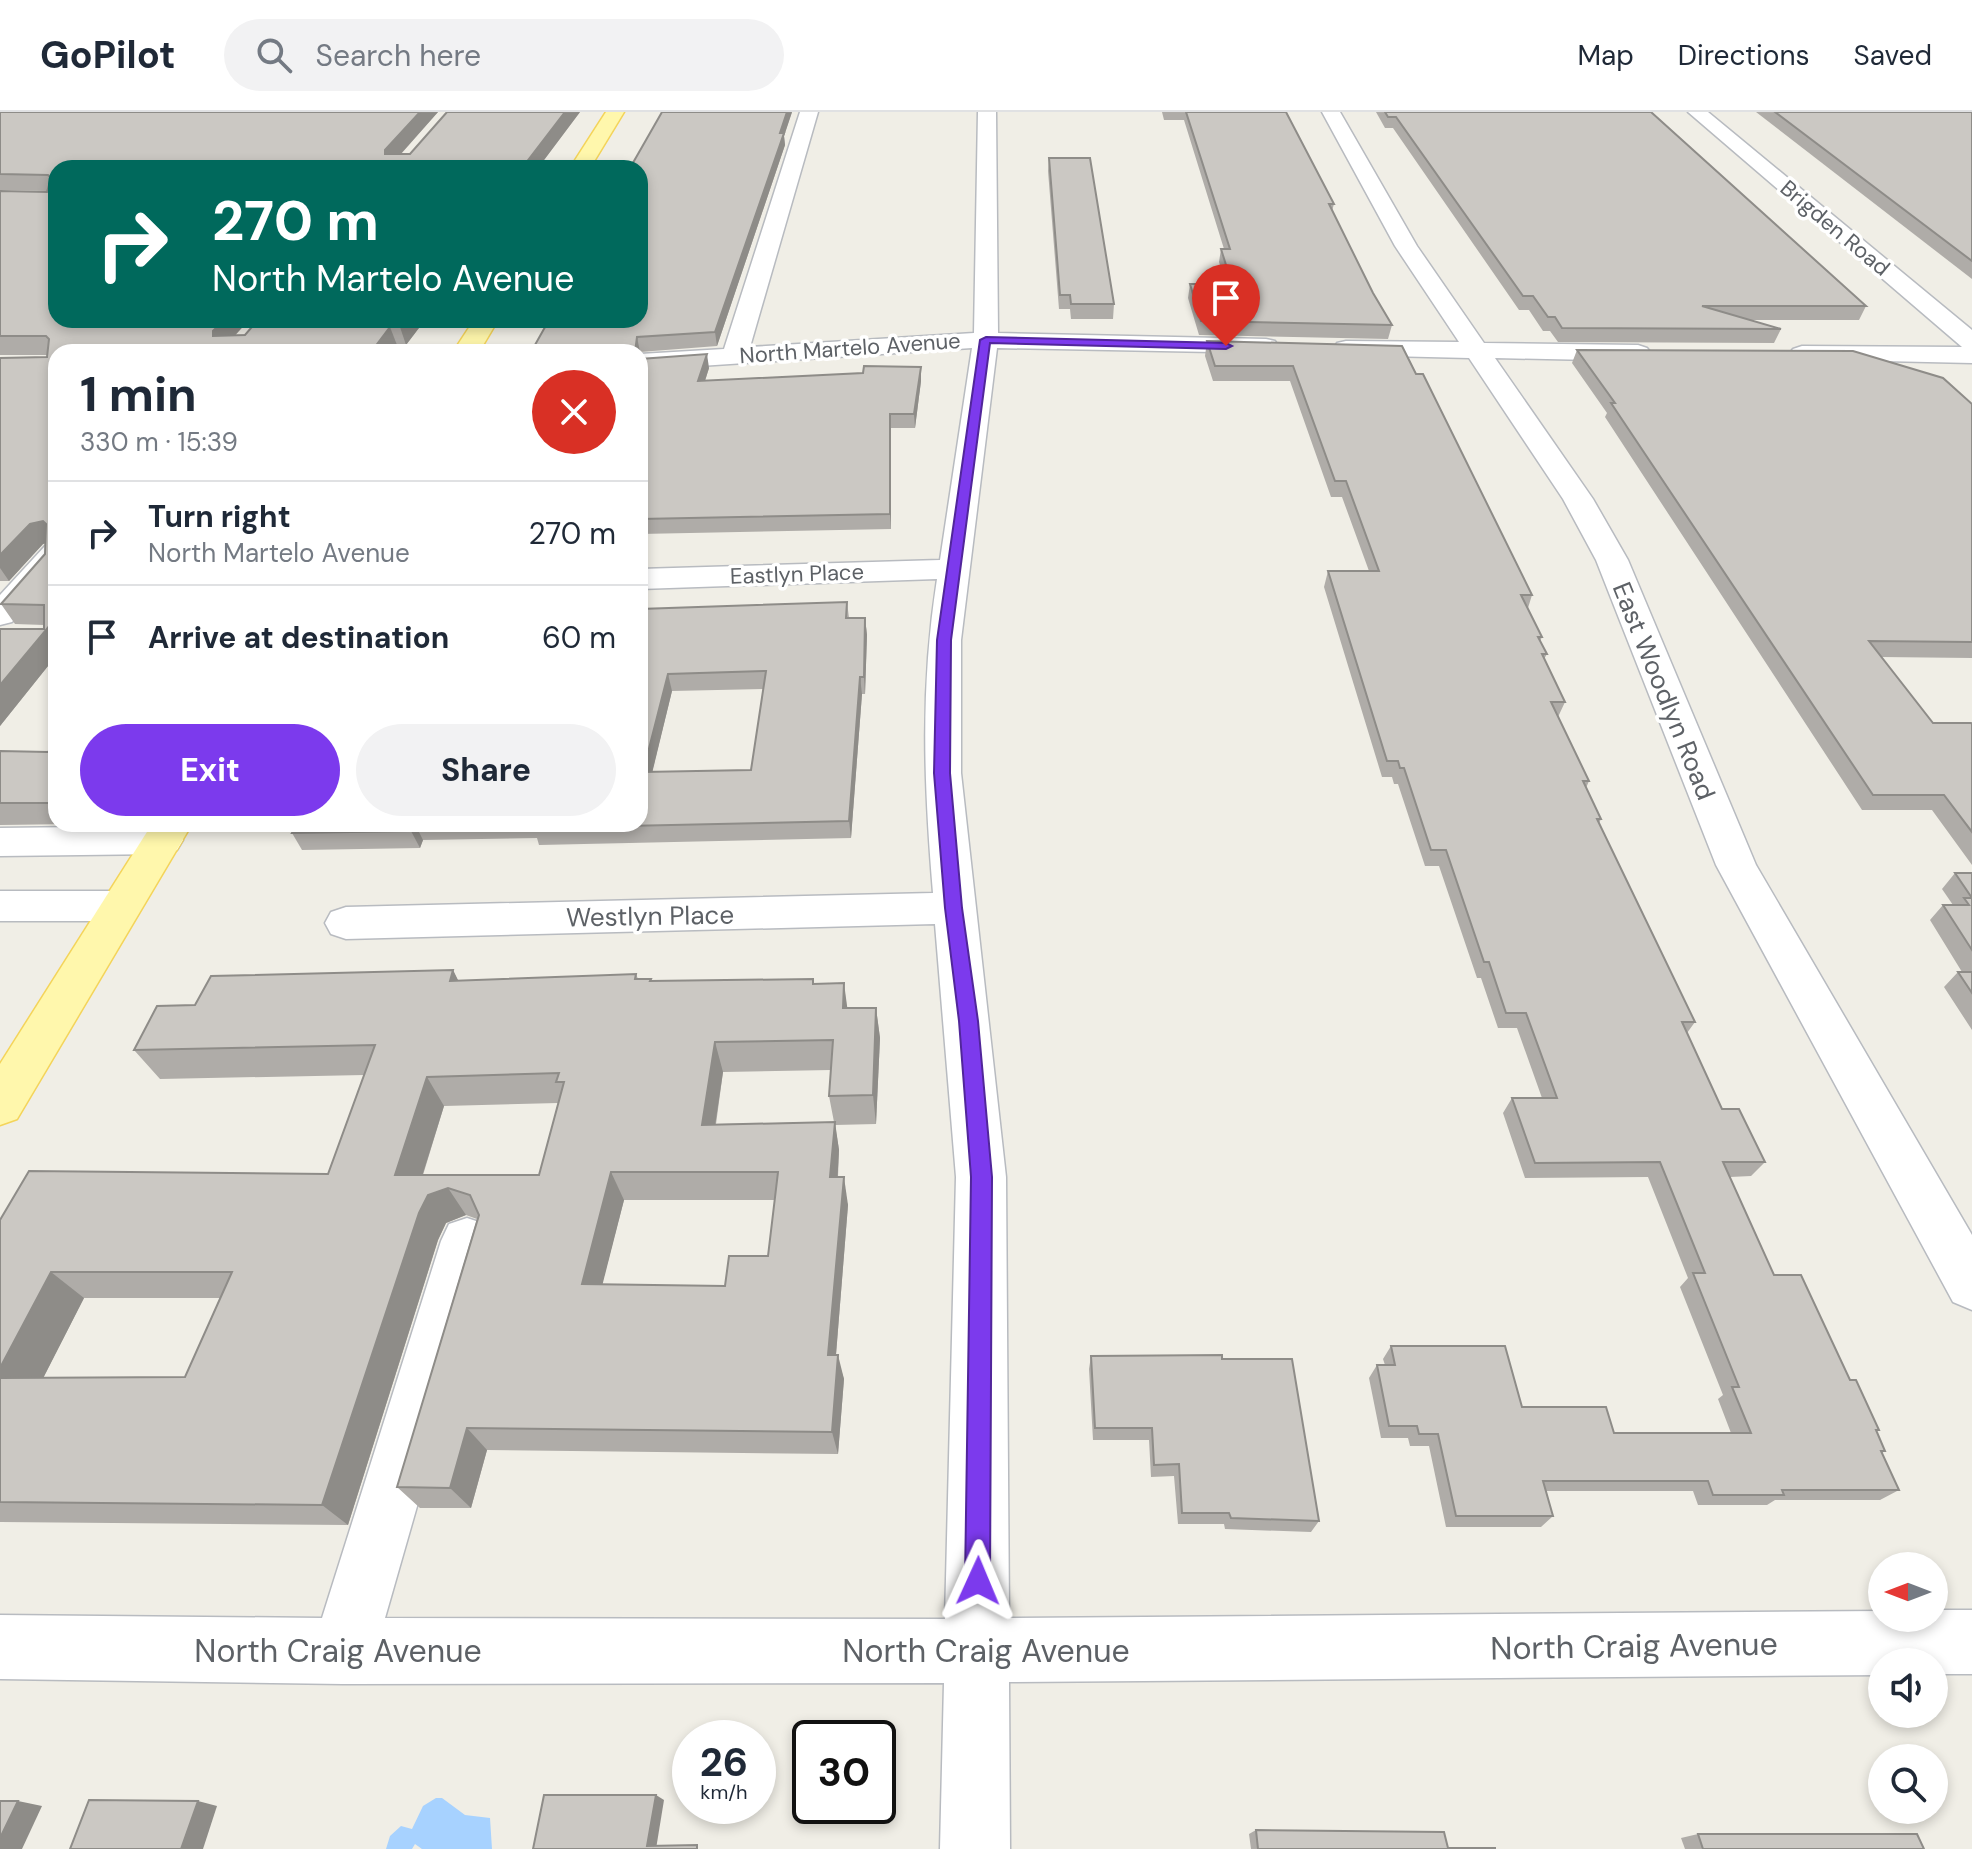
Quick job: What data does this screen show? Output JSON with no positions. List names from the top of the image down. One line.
{"streets":{"street":["Brigden Road","North Martelo Avenue","Eastlyn Place","East Woodlyn Road","Westlyn Place","North Craig Avenue"]},"north":"left","page":{"header":"GoPilot","search":"Search here","nav":["Map","Directions","Saved"],"turn":["270 m","North Martelo Avenue"],"heading":["1 min","330 m · 15:39"],"list":[{"name":"Turn right","note":"North Martelo Avenue","value":"270 m"},{"name":"Arrive at destination","value":"60 m"}],"buttons":["Exit","Share"],"speed":"26 km/h","limit":"30"}}
